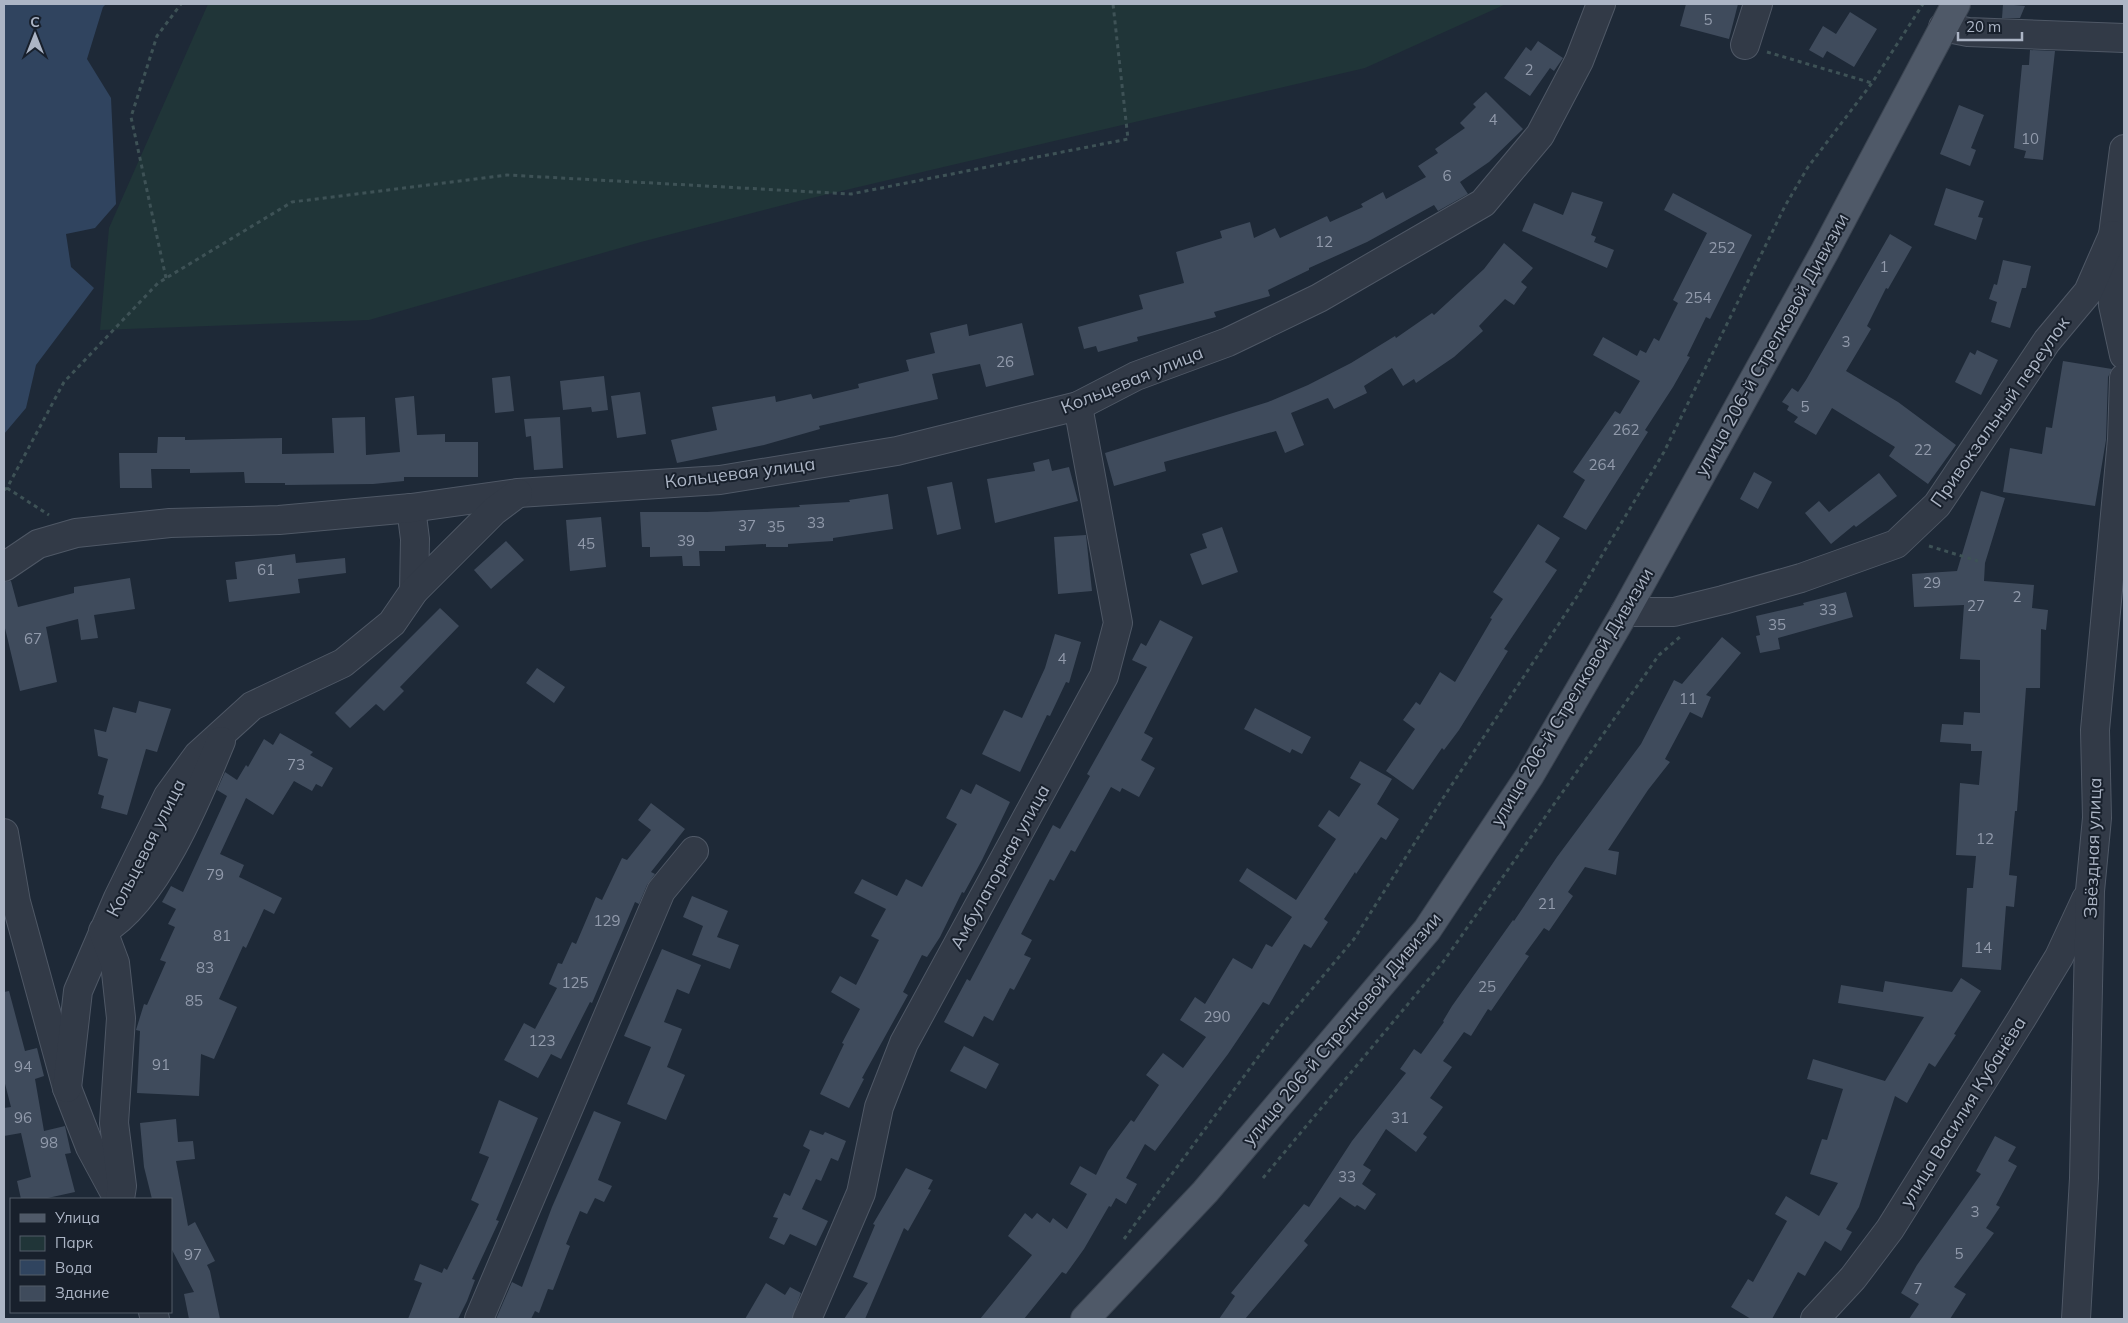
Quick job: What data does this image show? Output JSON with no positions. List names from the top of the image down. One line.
{"streets":{"main road":["улица 206-й Стрелковой Дивизии"],"street":["Кольцевая улица","Привокзальный переулок","Звёздная улица","Амбулаторная улица","улица Василия Кубанёва"]},"crossings":[["улица 206-й Стрелковой Дивизии","Привокзальный переулок"],["Кольцевая улица","Амбулаторная улица"],["Звёздная улица","улица Василия Кубанёва"]],"house_numbers":["5","2","4","10","6","12","252","1","254","3","26","5","262","22","264","33","37","35","39","45","61","29","2","27","33","35","67","4","11","73","12","79","21","129","81","14","83","125","25","85","290","123","91","94","96","31","98","33","3","5","97","7"],"legend":["Улица","Парк","Вода","Здание"],"scale_bar":"20 m","north":"top"}
